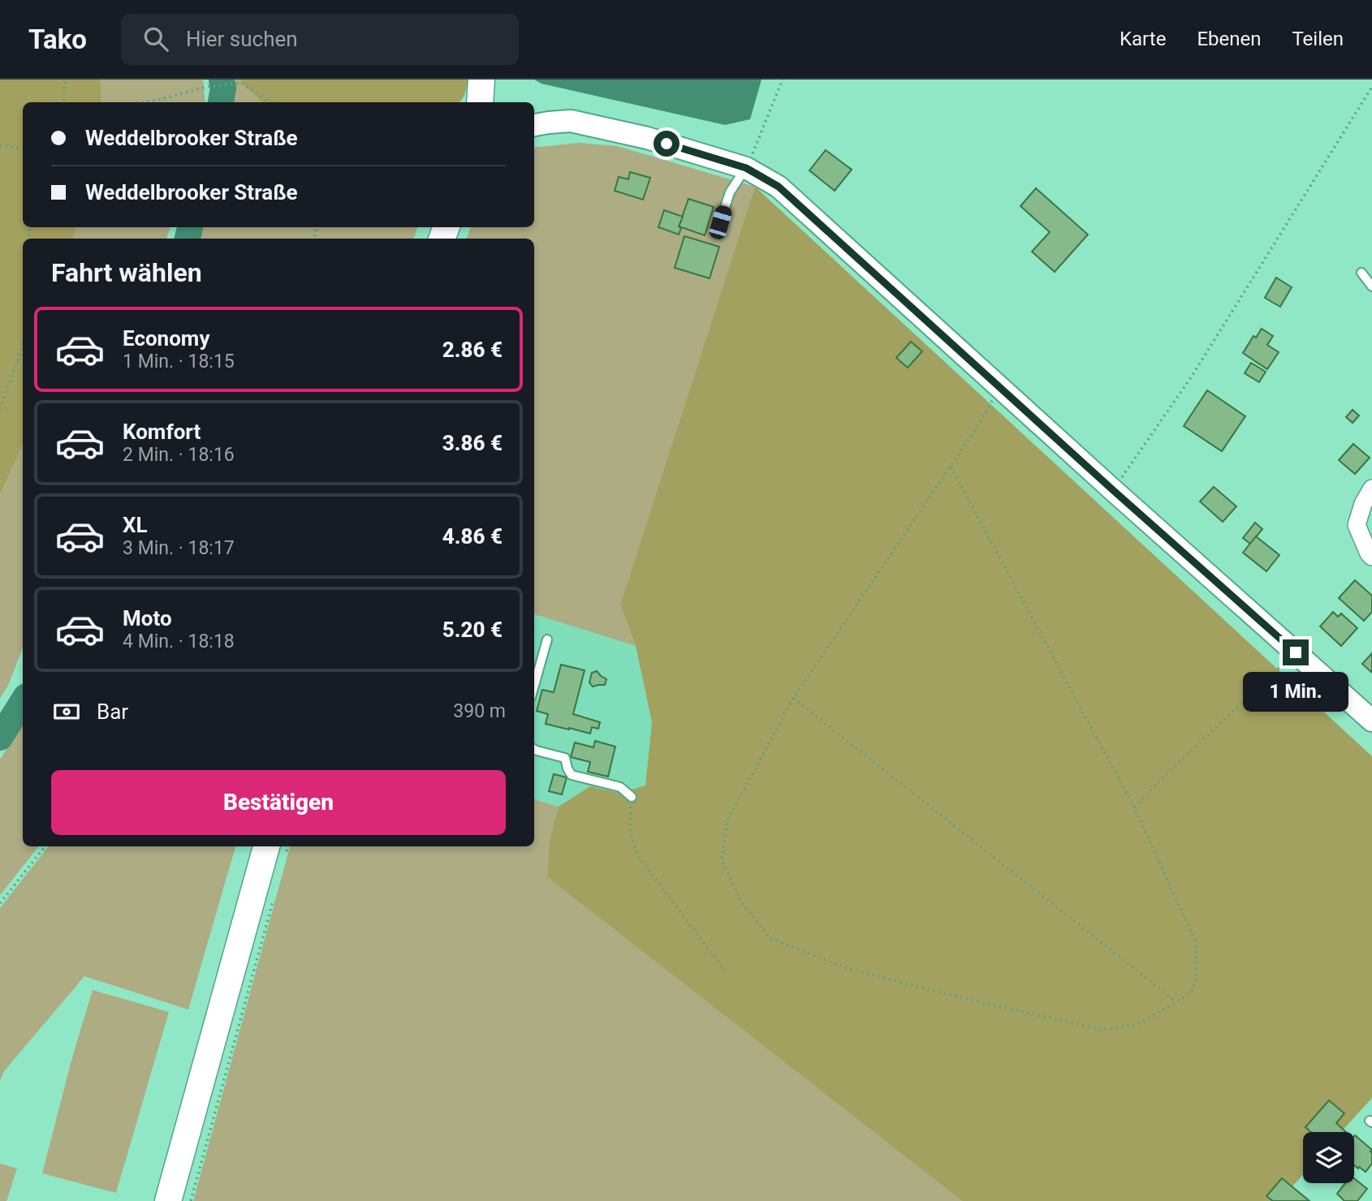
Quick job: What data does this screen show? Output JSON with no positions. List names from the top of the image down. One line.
{"page":{"header":"Tako","search":"Hier suchen","nav":["Karte","Ebenen","Teilen"],"banner":["Weddelbrooker Straße","Weddelbrooker Straße"],"heading":"Fahrt wählen","list":[{"name":"Economy","note":"1 Min. · 18:15","value":"2.86 €"},{"name":"Komfort","note":"2 Min. · 18:16","value":"3.86 €"},{"name":"XL","note":"3 Min. · 18:17","value":"4.86 €"},{"name":"Moto","note":"4 Min. · 18:18","value":"5.20 €"}],"bubble":"1 Min.","pay":["Bar","390 m"],"buttons":"Bestätigen"}}
